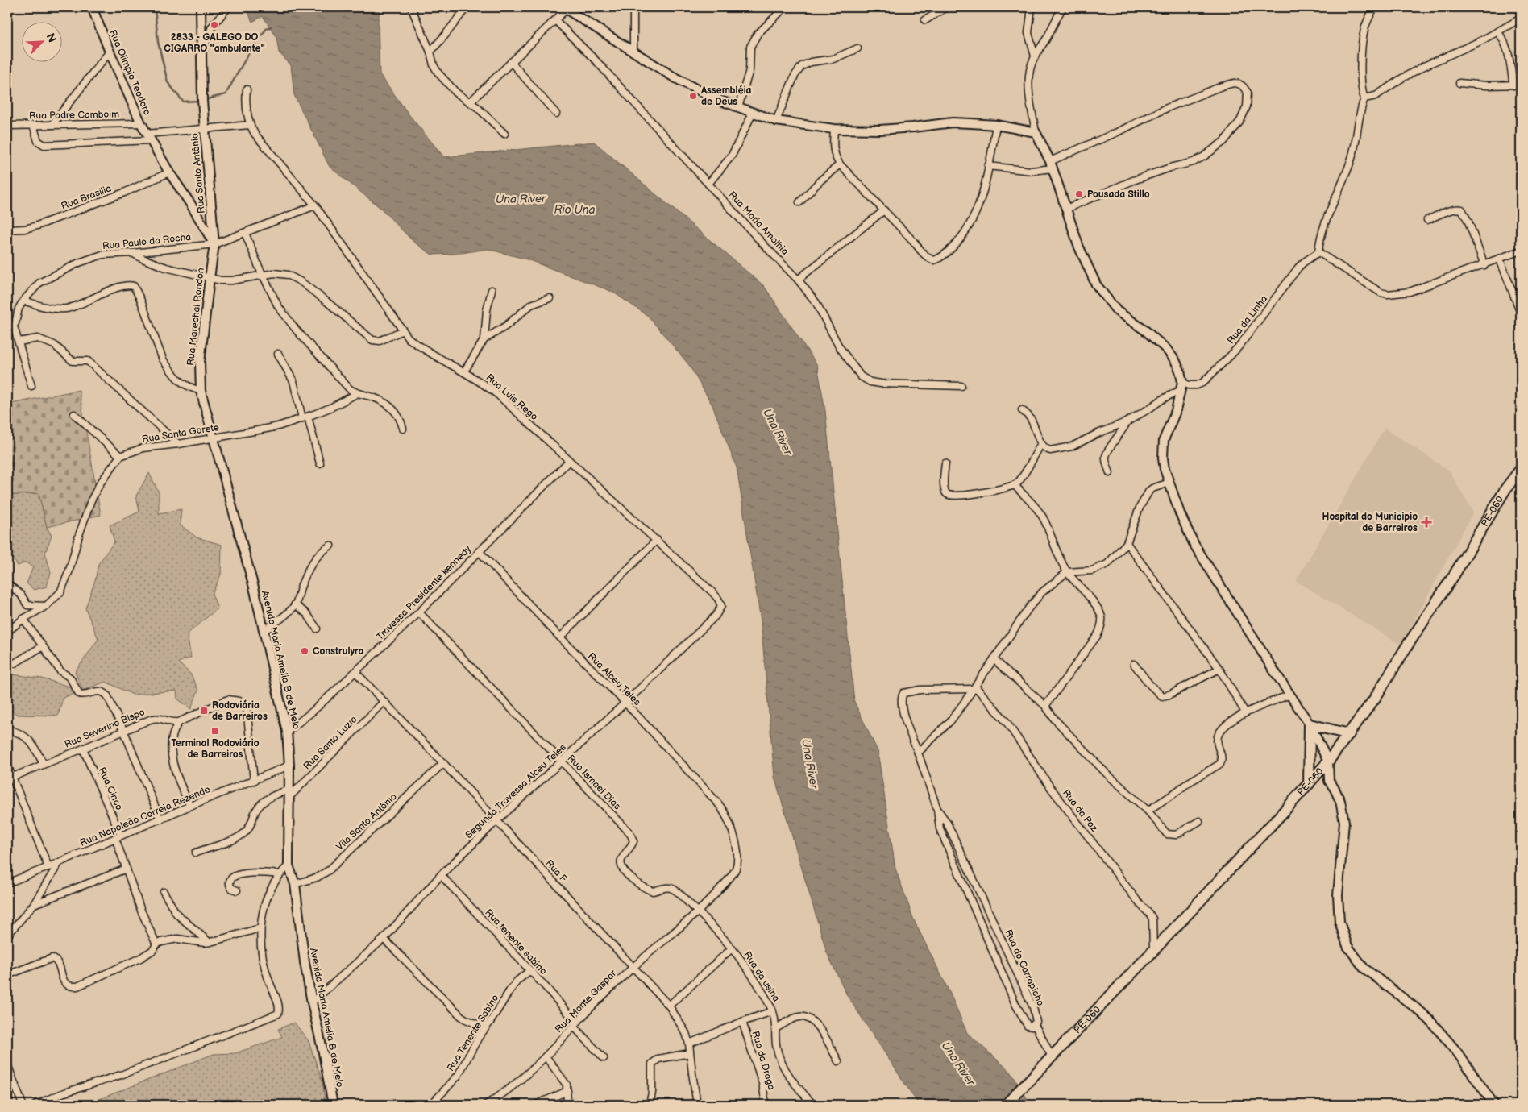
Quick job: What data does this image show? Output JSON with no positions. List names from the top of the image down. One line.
{"streets":{"main road":["PE-060"],"street":["Rua Olimpio Teodoro","Rua Padre Camboim","Rua Santo Antônio","Rua Brasilia","Rua Maria Amalhia","Rua Paulo da Rocha","Rua Marechal Rondon","Rua da Linha","Rua Luis Rego","Rua Santa Gorete","Travessa Presidente kennedy","Avenida Maria Amelia B de Melo","Rua Alceu Teles","Rua Severino Bispo","Rua Santa Luzia","Rua Ismael Dias","Rua Cinco","Segunda Travessa Alceu Teles","Rua da Paz","Rua Napoleão Correia Rezende","Vila Santo Antônio","Rua F","Rua tenente sabino","Rua do Carrapicho","Rua da usina","Rua Monte Gaspar","Rua Tenente Sabino","Rua da Draga"]},"crossings":[["Rua Olimpio Teodoro","Rua Padre Camboim"],["Rua Olimpio Teodoro","Rua Santo Antônio"],["Rua Olimpio Teodoro","Rua Brasilia"],["Rua Olimpio Teodoro","Rua Paulo da Rocha"],["Rua Olimpio Teodoro","Rua Marechal Rondon"],["Rua Santo Antônio","Rua Paulo da Rocha"],["Rua Santo Antônio","Rua Marechal Rondon"],["Rua Paulo da Rocha","Rua Marechal Rondon"],["Rua Paulo da Rocha","Rua Luis Rego"],["Rua Marechal Rondon","Avenida Maria Amelia B de Melo"],["Rua Luis Rego","Travessa Presidente kennedy"],["Rua Luis Rego","Segunda Travessa Alceu Teles"],["Rua Santa Gorete","Avenida Maria Amelia B de Melo"],["PE-060","Rua da Paz"],["Travessa Presidente kennedy","Avenida Maria Amelia B de Melo"],["Travessa Presidente kennedy","Rua Alceu Teles"],["Travessa Presidente kennedy","Rua Ismael Dias"],["Travessa Presidente kennedy","Rua F"],["Avenida Maria Amelia B de Melo","Rua Santa Luzia"],["Avenida Maria Amelia B de Melo","Segunda Travessa Alceu Teles"],["Avenida Maria Amelia B de Melo","Rua Napoleão Correia Rezende"],["Avenida Maria Amelia B de Melo","Vila Santo Antônio"],["Rua Alceu Teles","Rua Ismael Dias"],["Rua Alceu Teles","Segunda Travessa Alceu Teles"],["Rua Alceu Teles","Rua da usina"],["Rua Alceu Teles","Rua Monte Gaspar"],["Rua Severino Bispo","Rua Cinco"],["Rua Severino Bispo","Rua Napoleão Correia Rezende"],["Rua Santa Luzia","Rua F"],["Rua Ismael Dias","Segunda Travessa Alceu Teles"],["Rua Ismael Dias","Rua da usina"],["Rua Ismael Dias","Rua Monte Gaspar"],["Rua Cinco","Rua Napoleão Correia Rezende"],["Segunda Travessa Alceu Teles","Rua F"],["Segunda Travessa Alceu Teles","Rua tenente sabino"],["Vila Santo Antônio","Rua F"],["Rua F","Rua Monte Gaspar"],["Rua tenente sabino","Rua Monte Gaspar"],["Rua tenente sabino","Rua Tenente Sabino"],["Rua da usina","Rua Monte Gaspar"]],"water":["Una River","Rio Una"],"places":{"other":["2833 - GALEGO DO CIGARRO \"ambulante\"","Assembléia de Deus","Pousada Stillo","Construlyra"],"health":["Hospital do Municipio de Barreiros"],"transit":["Rodoviária de Barreiros","Terminal Rodoviário de Barreiros"]},"north":"top right"}
